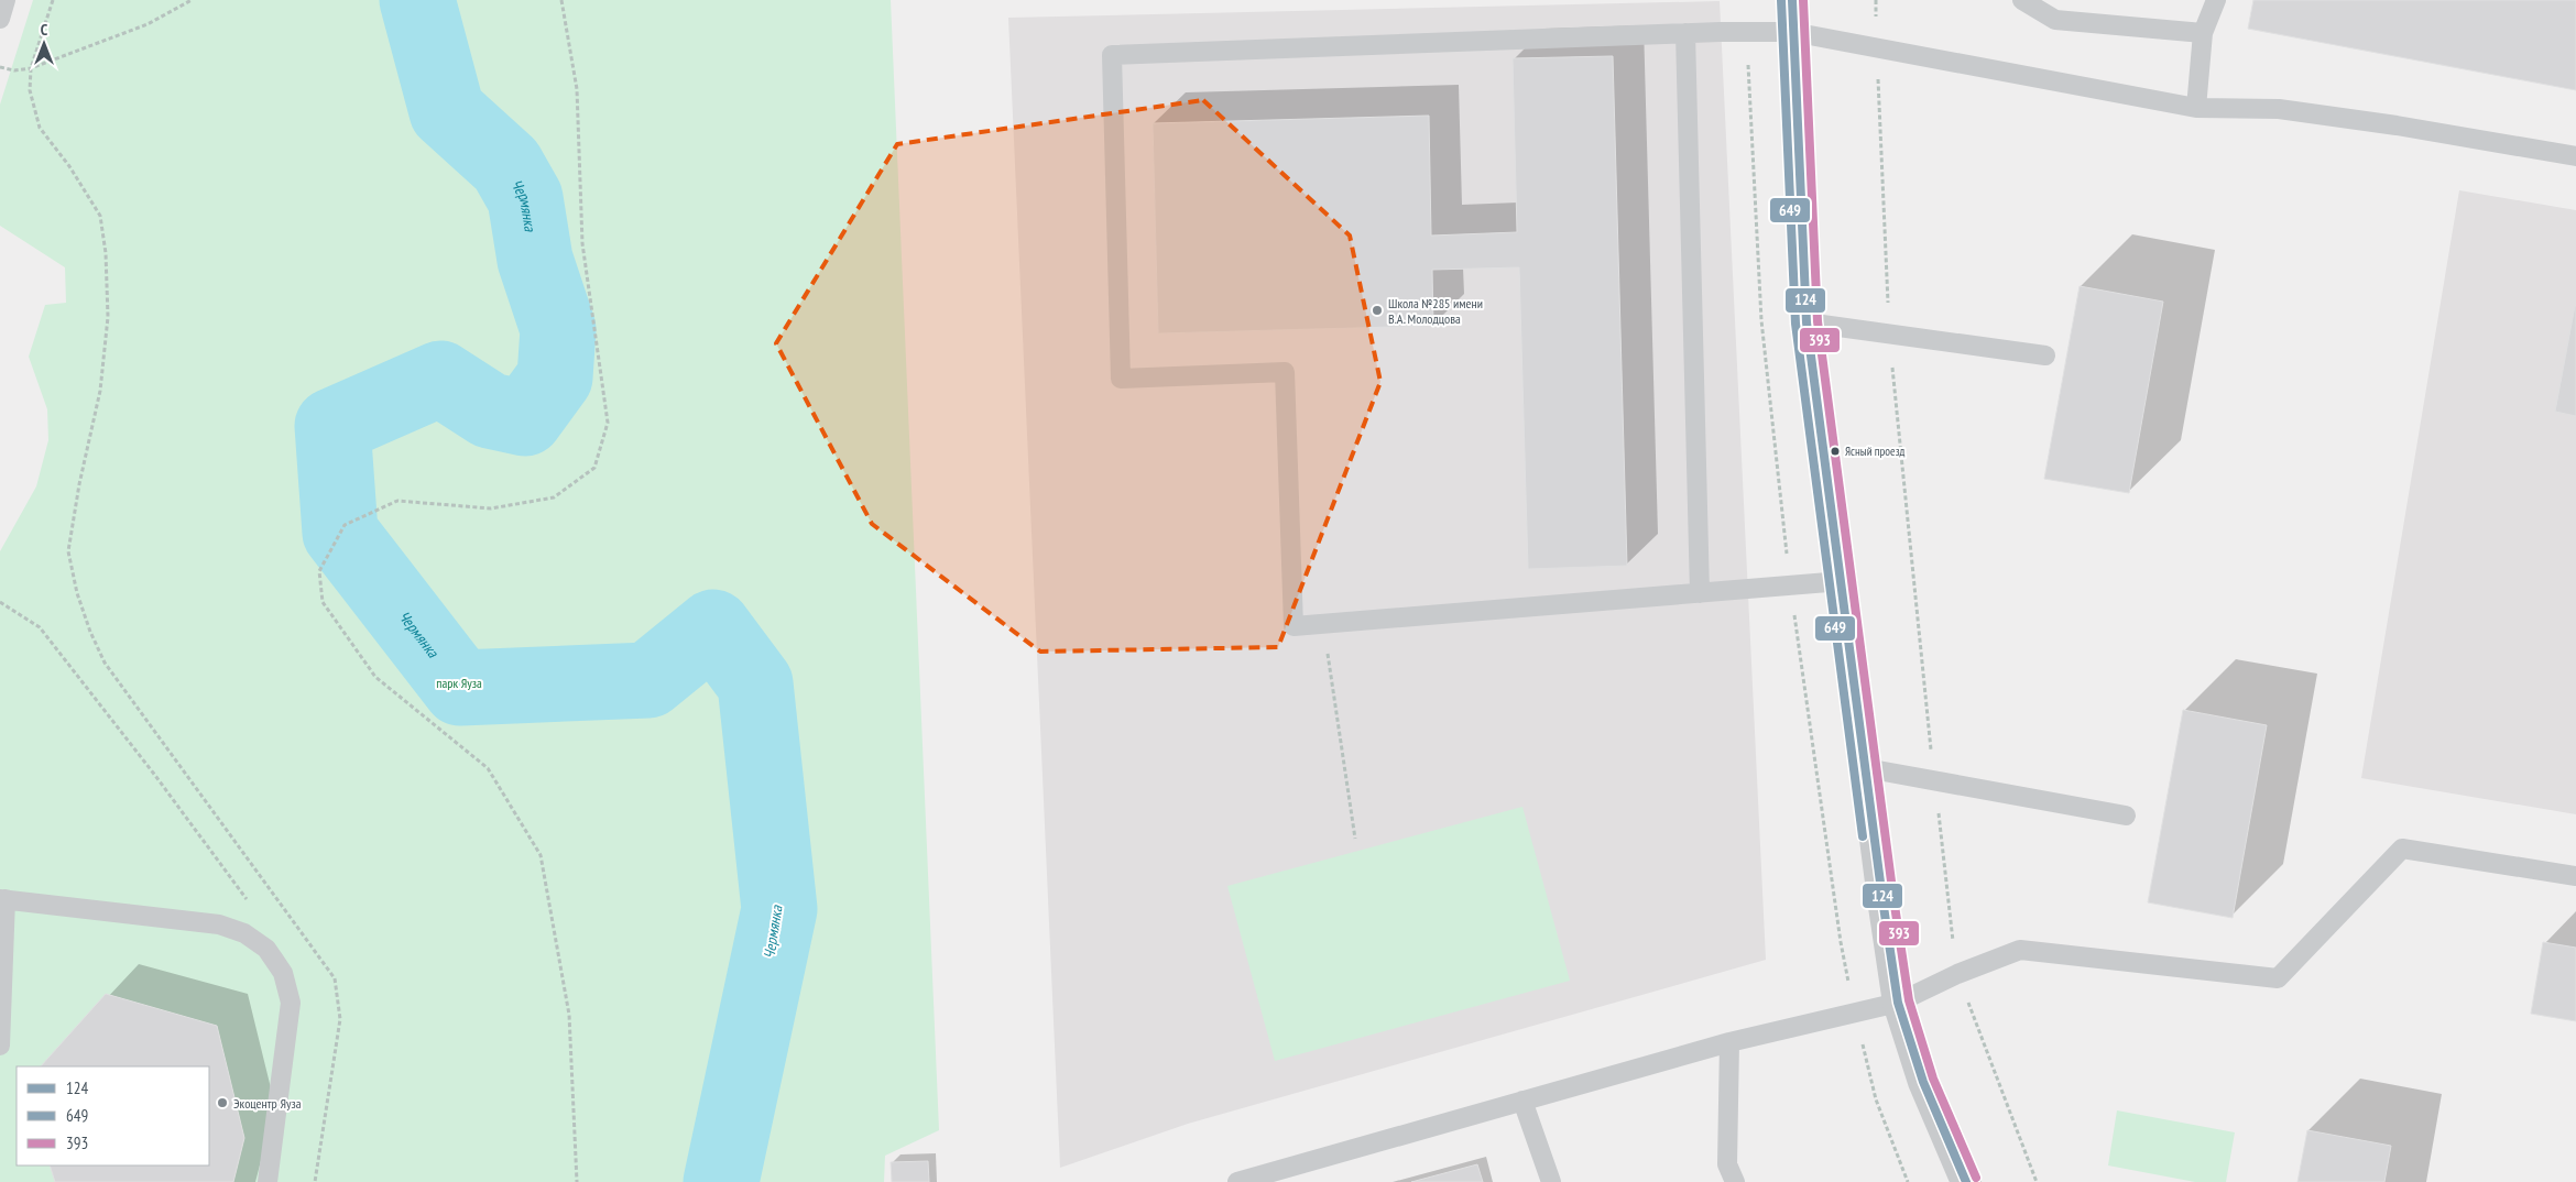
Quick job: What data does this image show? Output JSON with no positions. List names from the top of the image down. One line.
{"water":["Чермянка"],"parks":["парк Яуза"],"places":["Школа №285 имени В.А. Молодцова","Ясный проезд","Экоцентр Яуза"],"lines":["transit line 124","transit line 649","transit line 393"],"legend":["124","649","393"],"north":"top"}
